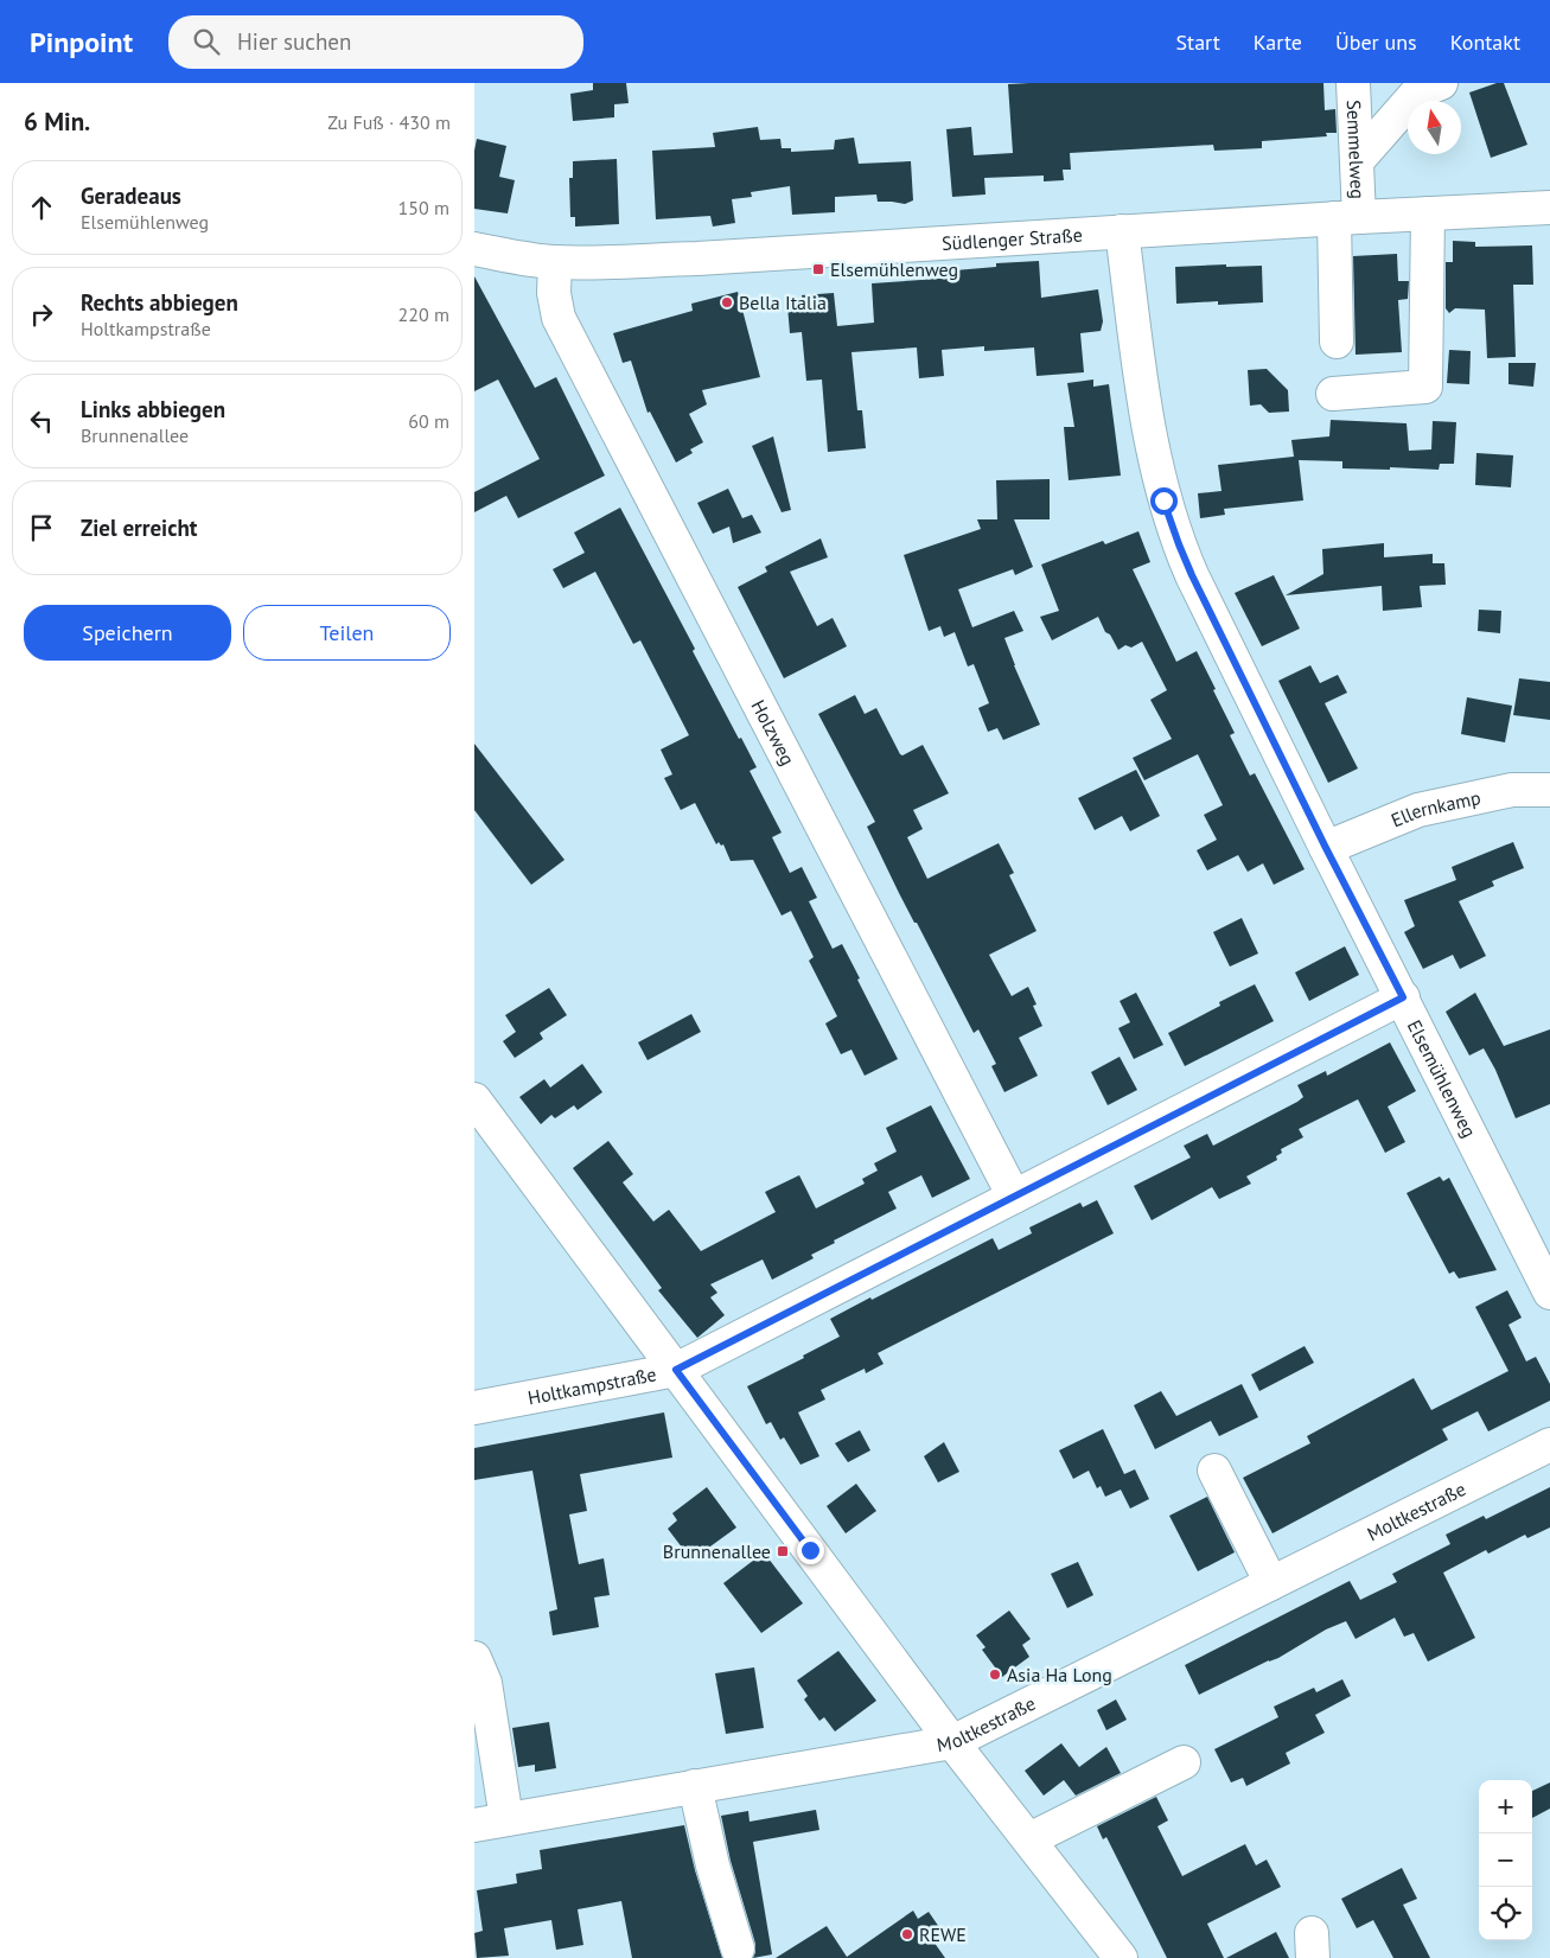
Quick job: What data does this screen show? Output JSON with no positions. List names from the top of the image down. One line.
{"streets":{"street":["Semmelweg","Südlenger Straße","Holzweg","Ellernkamp","Elsemühlenweg","Holtkampstraße","Moltkestraße"]},"crossings":[["Semmelweg","Südlenger Straße"],["Südlenger Straße","Holzweg"],["Südlenger Straße","Elsemühlenweg"],["Holzweg","Holtkampstraße"],["Ellernkamp","Elsemühlenweg"],["Elsemühlenweg","Holtkampstraße"]],"places":{"transit":["Elsemühlenweg","Brunnenallee"],"other":["Bella Italia","Asia Ha Long","REWE"]},"north":"top","page":{"header":"Pinpoint","search":"Hier suchen","nav":["Start","Karte","Über uns","Kontakt"],"heading":["6 Min.","Zu Fuß · 430 m"],"list":[["Geradeaus","Elsemühlenweg","150 m"],["Rechts abbiegen","Holtkampstraße","220 m"],["Links abbiegen","Brunnenallee","60 m"],"Ziel erreicht"],"buttons":["Speichern","Teilen"],"map_buttons":["+","−"]}}
